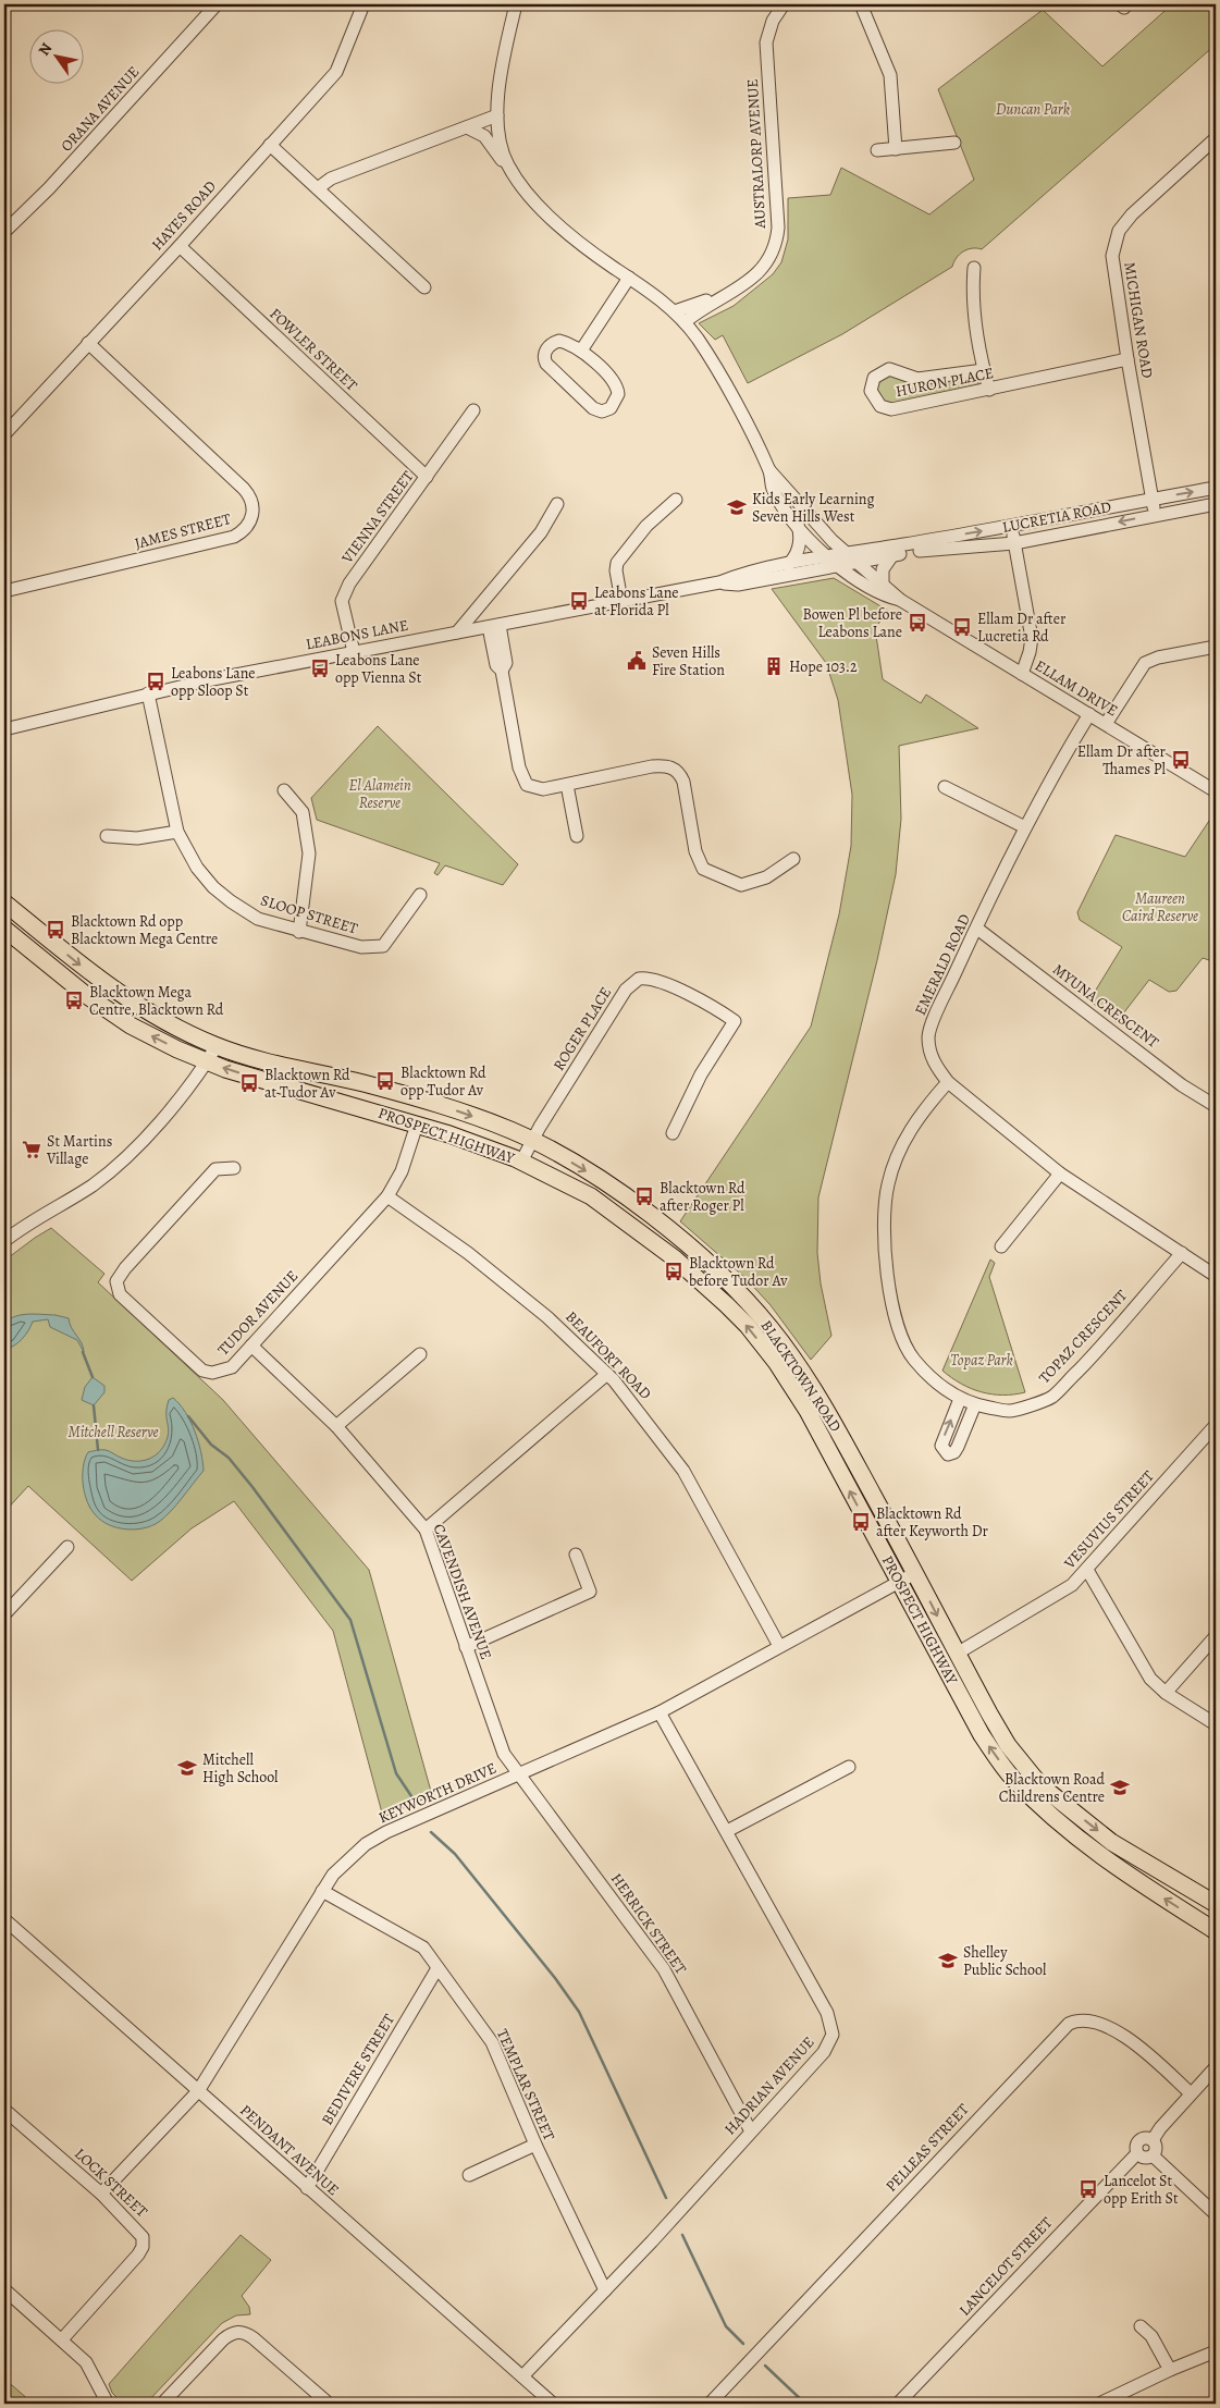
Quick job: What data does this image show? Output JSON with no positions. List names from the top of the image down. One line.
{"streets":{"main road":["PROSPECT HIGHWAY","BLACKTOWN ROAD"],"street":["ORANA AVENUE","AUSTRALORP AVENUE","HAYES ROAD","MICHIGAN ROAD","FOWLER STREET","HURON PLACE","VIENNA STREET","LUCRETIA ROAD","JAMES STREET","LEABONS LANE","ELLAM DRIVE","SLOOP STREET","EMERALD ROAD","MYUNA CRESCENT","ROGER PLACE","TUDOR AVENUE","TOPAZ CRESCENT","BEAUFORT ROAD","VESUVIUS STREET","CAVENDISH AVENUE","KEYWORTH DRIVE","HERRICK STREET","BEDIVERE STREET","TEMPLAR STREET","HADRIAN AVENUE","PELLEAS STREET","PENDANT AVENUE","LOCK STREET","LANCELOT STREET"]},"crossings":[["HAYES ROAD","FOWLER STREET"],["HAYES ROAD","JAMES STREET"],["MICHIGAN ROAD","HURON PLACE"],["MICHIGAN ROAD","LUCRETIA ROAD"],["FOWLER STREET","VIENNA STREET"],["VIENNA STREET","LEABONS LANE"],["LUCRETIA ROAD","LEABONS LANE"],["LUCRETIA ROAD","ELLAM DRIVE"],["LEABONS LANE","SLOOP STREET"],["ELLAM DRIVE","EMERALD ROAD"],["EMERALD ROAD","MYUNA CRESCENT"],["EMERALD ROAD","TOPAZ CRESCENT"],["ROGER PLACE","PROSPECT HIGHWAY"],["ROGER PLACE","BLACKTOWN ROAD"],["PROSPECT HIGHWAY","TUDOR AVENUE"],["PROSPECT HIGHWAY","KEYWORTH DRIVE"],["TUDOR AVENUE","BEAUFORT ROAD"],["TUDOR AVENUE","CAVENDISH AVENUE"],["BEAUFORT ROAD","KEYWORTH DRIVE"],["BLACKTOWN ROAD","VESUVIUS STREET"],["BLACKTOWN ROAD","KEYWORTH DRIVE"],["CAVENDISH AVENUE","KEYWORTH DRIVE"],["CAVENDISH AVENUE","HERRICK STREET"],["KEYWORTH DRIVE","HERRICK STREET"],["KEYWORTH DRIVE","TEMPLAR STREET"],["KEYWORTH DRIVE","HADRIAN AVENUE"],["KEYWORTH DRIVE","PENDANT AVENUE"],["KEYWORTH DRIVE","LOCK STREET"],["HERRICK STREET","HADRIAN AVENUE"],["BEDIVERE STREET","TEMPLAR STREET"],["BEDIVERE STREET","PENDANT AVENUE"],["TEMPLAR STREET","HADRIAN AVENUE"],["HADRIAN AVENUE","PENDANT AVENUE"]],"one_way":["PROSPECT HIGHWAY","BLACKTOWN ROAD"],"parks":["Duncan Park","El Alamein Reserve","Maureen Caird Reserve","Topaz Park","Mitchell Reserve"],"places":{"school or university":["Kids Early Learning Seven Hills West","Mitchell High School","Blacktown Road Childrens Centre","Shelley Public School"],"bus stop":["Leabons Lane at Florida Pl","Bowen Pl before Leabons Lane","Ellam Dr after Lucretia Rd","Leabons Lane opp Vienna St","Leabons Lane opp Sloop St","Ellam Dr after Thames Pl","Blacktown Rd opp Blacktown Mega Centre","Blacktown Mega Centre, Blacktown Rd","Blacktown Rd opp Tudor Av","Blacktown Rd at Tudor Av","Blacktown Rd after Roger Pl","Blacktown Rd before Tudor Av","Blacktown Rd after Keyworth Dr","Lancelot St opp Erith St"],"public building":["Seven Hills Fire Station"],"building":["Hope 103.2"],"supermarket":["St Martins Village"]},"north":"top left"}
